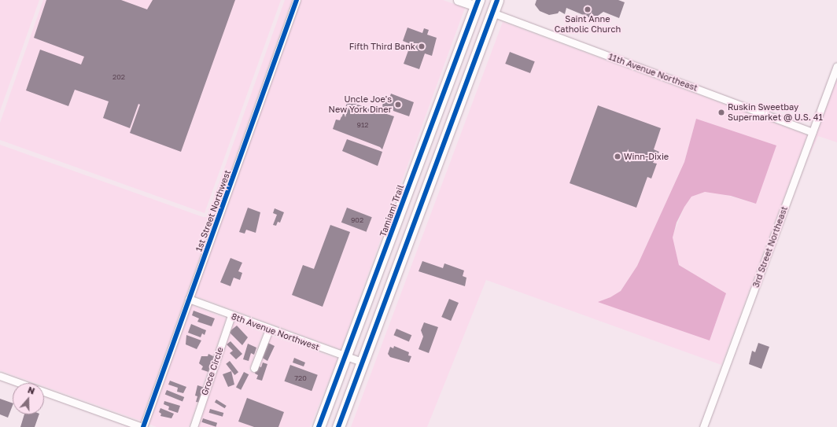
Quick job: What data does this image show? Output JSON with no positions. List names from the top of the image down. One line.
{"streets":{"main road":["Tamiami Trail"],"street":["11th Avenue Northeast","1st Street Northwest","3rd Street Northeast","8th Avenue Northwest","Groce Circle"]},"crossings":[["11th Avenue Northeast","3rd Street Northeast"],["1st Street Northwest","8th Avenue Northwest"],["Tamiami Trail","8th Avenue Northwest"],["8th Avenue Northwest","Groce Circle"]],"places":["Saint Anne Catholic Church","Fifth Third Bank","Uncle Joe's New York Diner","Ruskin Sweetbay Supermarket @ U.S. 41","Winn-Dixie"],"house_numbers":["202","912","902","720"],"north":"top"}
